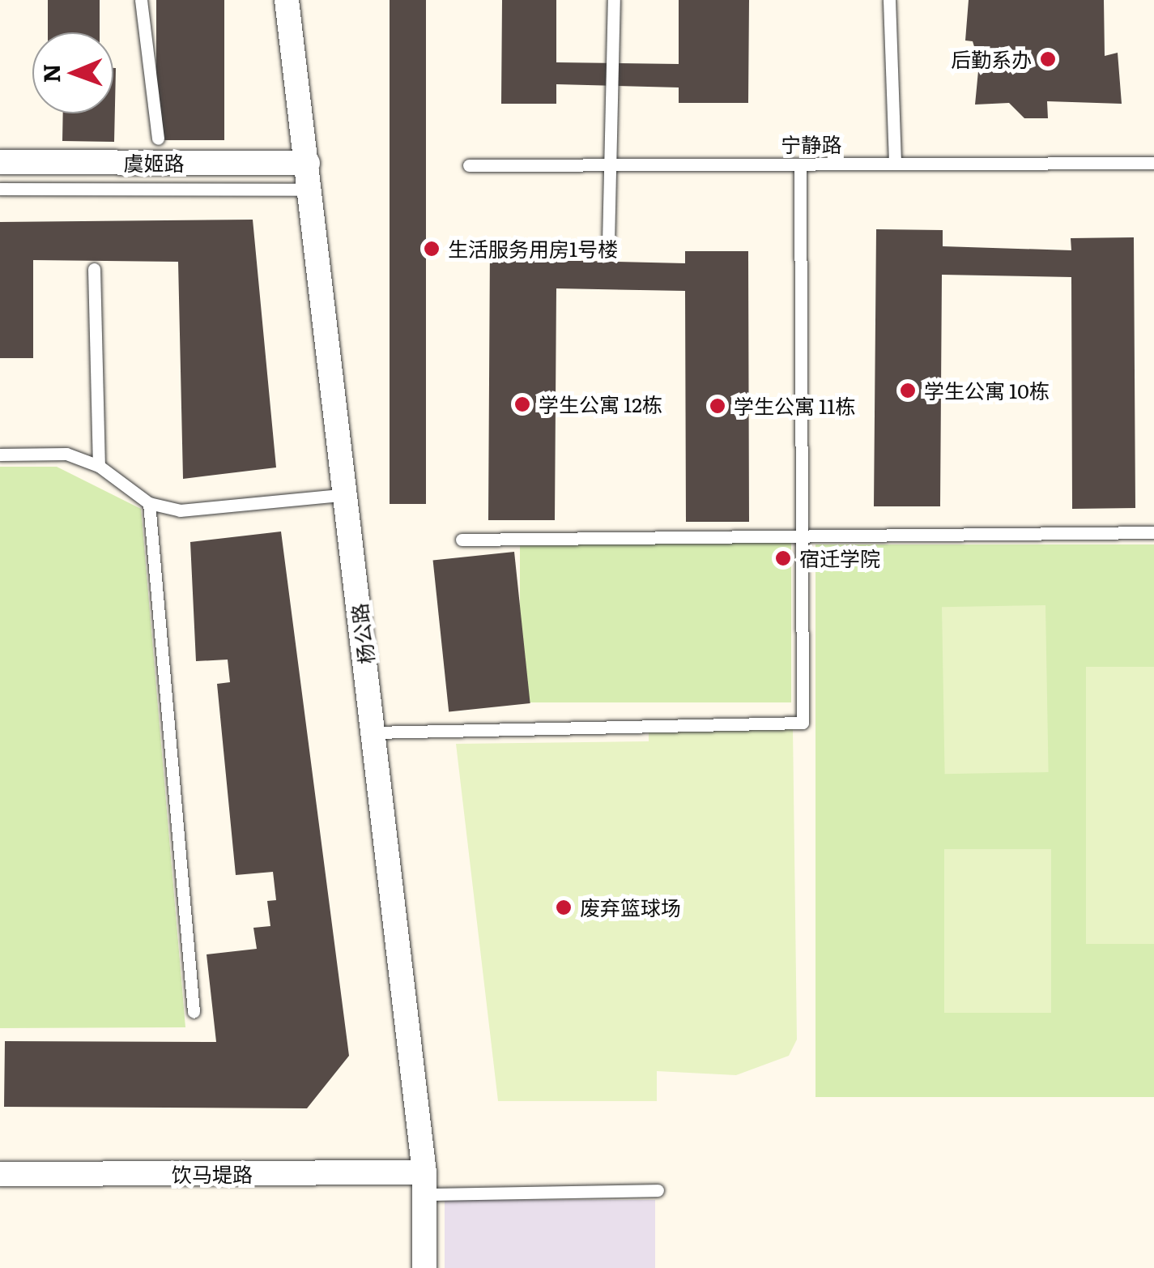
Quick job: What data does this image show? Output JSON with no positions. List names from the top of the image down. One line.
{"streets":{"street":["虞姬路","杨公路","饮马堤路"],"lane":["宁静路"]},"crossings":[["虞姬路","杨公路"],["杨公路","饮马堤路"]],"places":["后勤系办","生活服务用房1号楼","学生公寓 10栋","学生公寓 12栋","学生公寓 11栋","宿迁学院","废弃篮球场"],"north":"left"}
